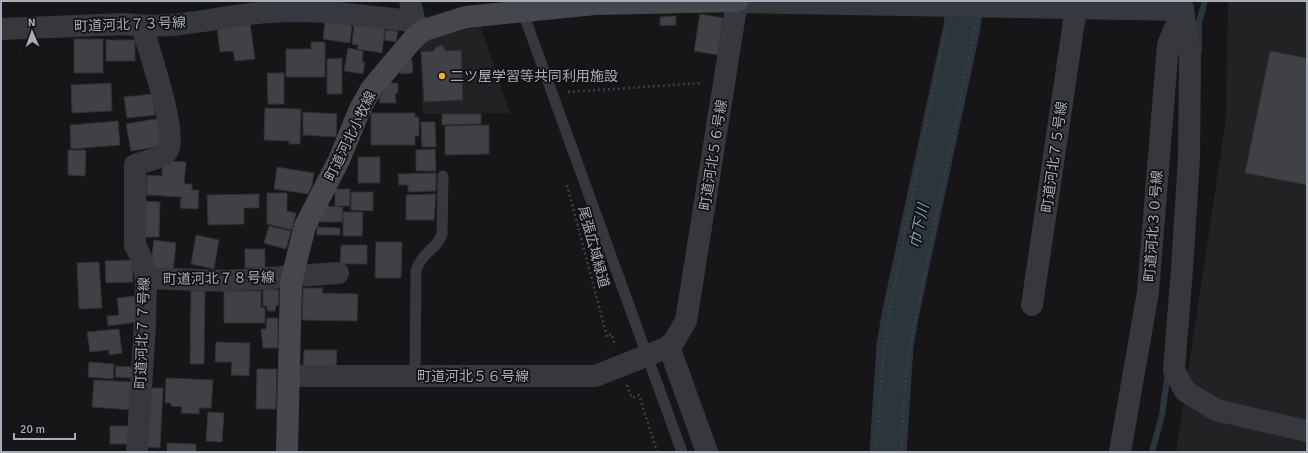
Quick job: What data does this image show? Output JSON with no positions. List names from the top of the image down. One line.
{"streets":{"street":["町道河北７３号線","町道河北小牧線","町道河北５６号線","町道河北７５号線","町道河北３０号線","町道河北７８号線","町道河北７７号線"],"path":["尾張広域緑道"]},"crossings":[["町道河北７３号線","町道河北小牧線"],["町道河北７３号線","町道河北７７号線"],["町道河北小牧線","町道河北５６号線"],["町道河北小牧線","町道河北７８号線"],["町道河北５６号線","尾張広域緑道"],["町道河北７８号線","町道河北７７号線"]],"water":["巾下川"],"places":["二ツ屋学習等共同利用施設"],"scale_bar":"20 m","north":"top"}
